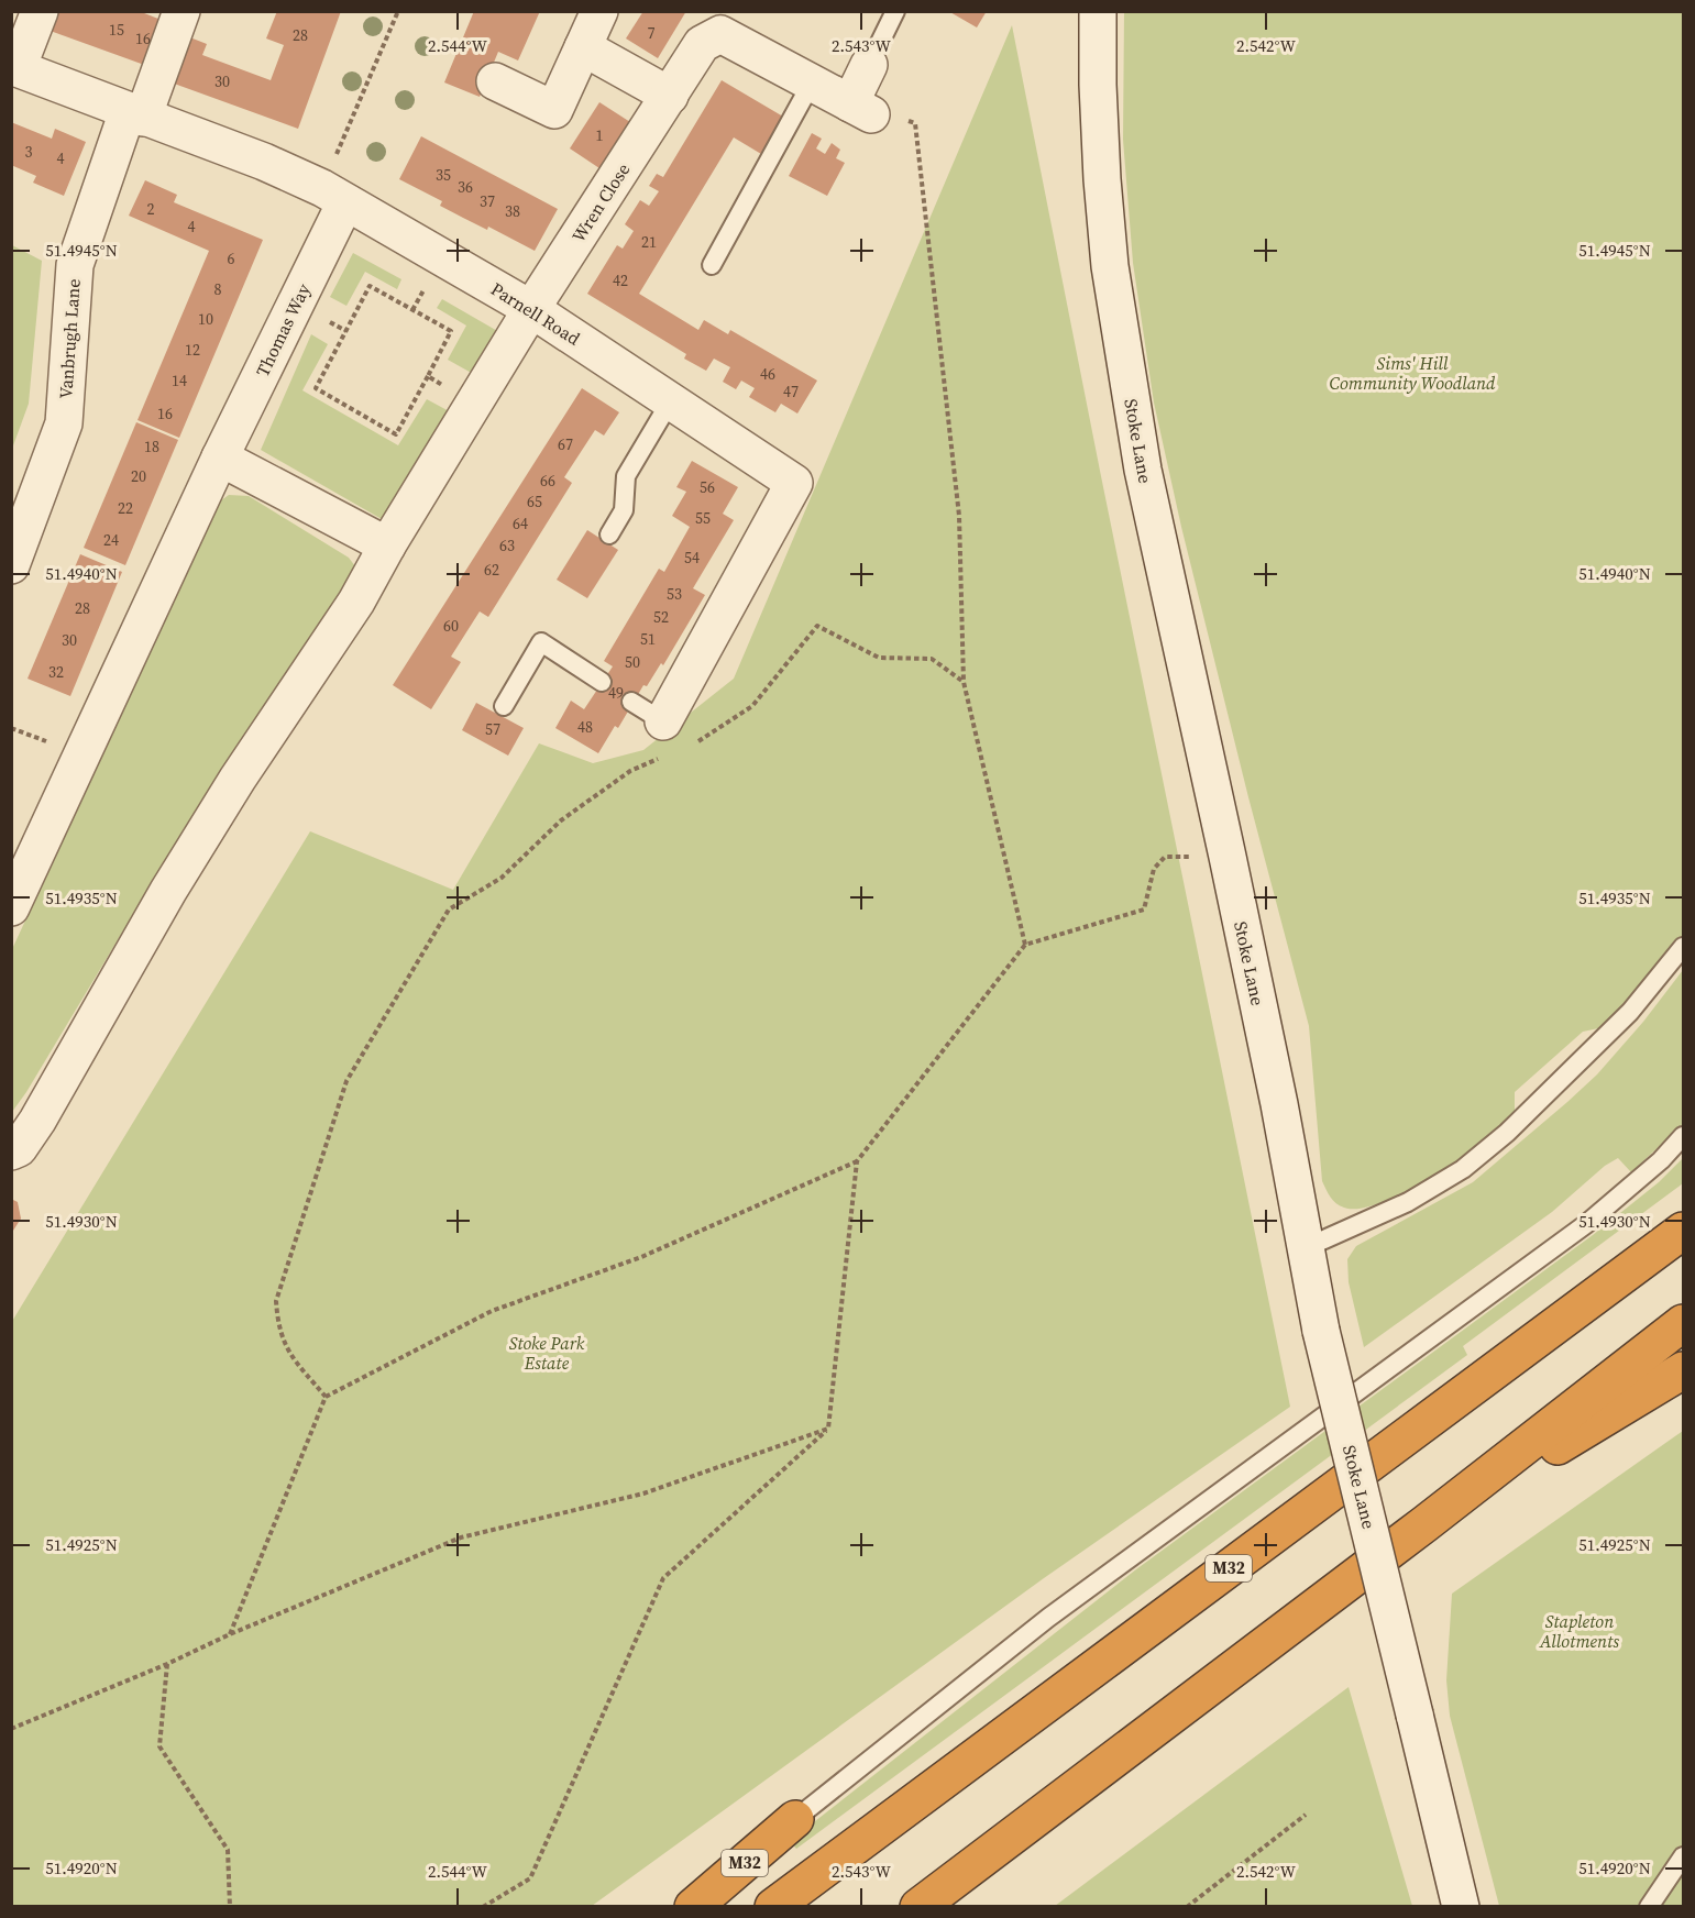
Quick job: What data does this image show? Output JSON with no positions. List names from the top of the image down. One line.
{"streets":{"highway":["M32"],"street":["Wren Close","Parnell Road","Thomas Way","Vanbrugh Lane","Stoke Lane"]},"crossings":[["Wren Close","Parnell Road"],["Parnell Road","Thomas Way"],["Parnell Road","Vanbrugh Lane"]],"parks":["Sims' Hill Community Woodland","Stoke Park Estate","Stapleton Allotments"],"house_numbers":["15","7","28","16","30","1","3","4","35","36","37","2","38","4","21","6","42","8","10","12","46","14","47","16","67","18","20","66","56","65","22","55","64","24","63","54","62","53","28","52","60","51","30","50","32","49","48","57"],"coordinates":["2.544°W","2.543°W","2.542°W","51.4945°N","51.4940°N","51.4935°N","51.4930°N","51.4925°N","51.4920°N"]}
